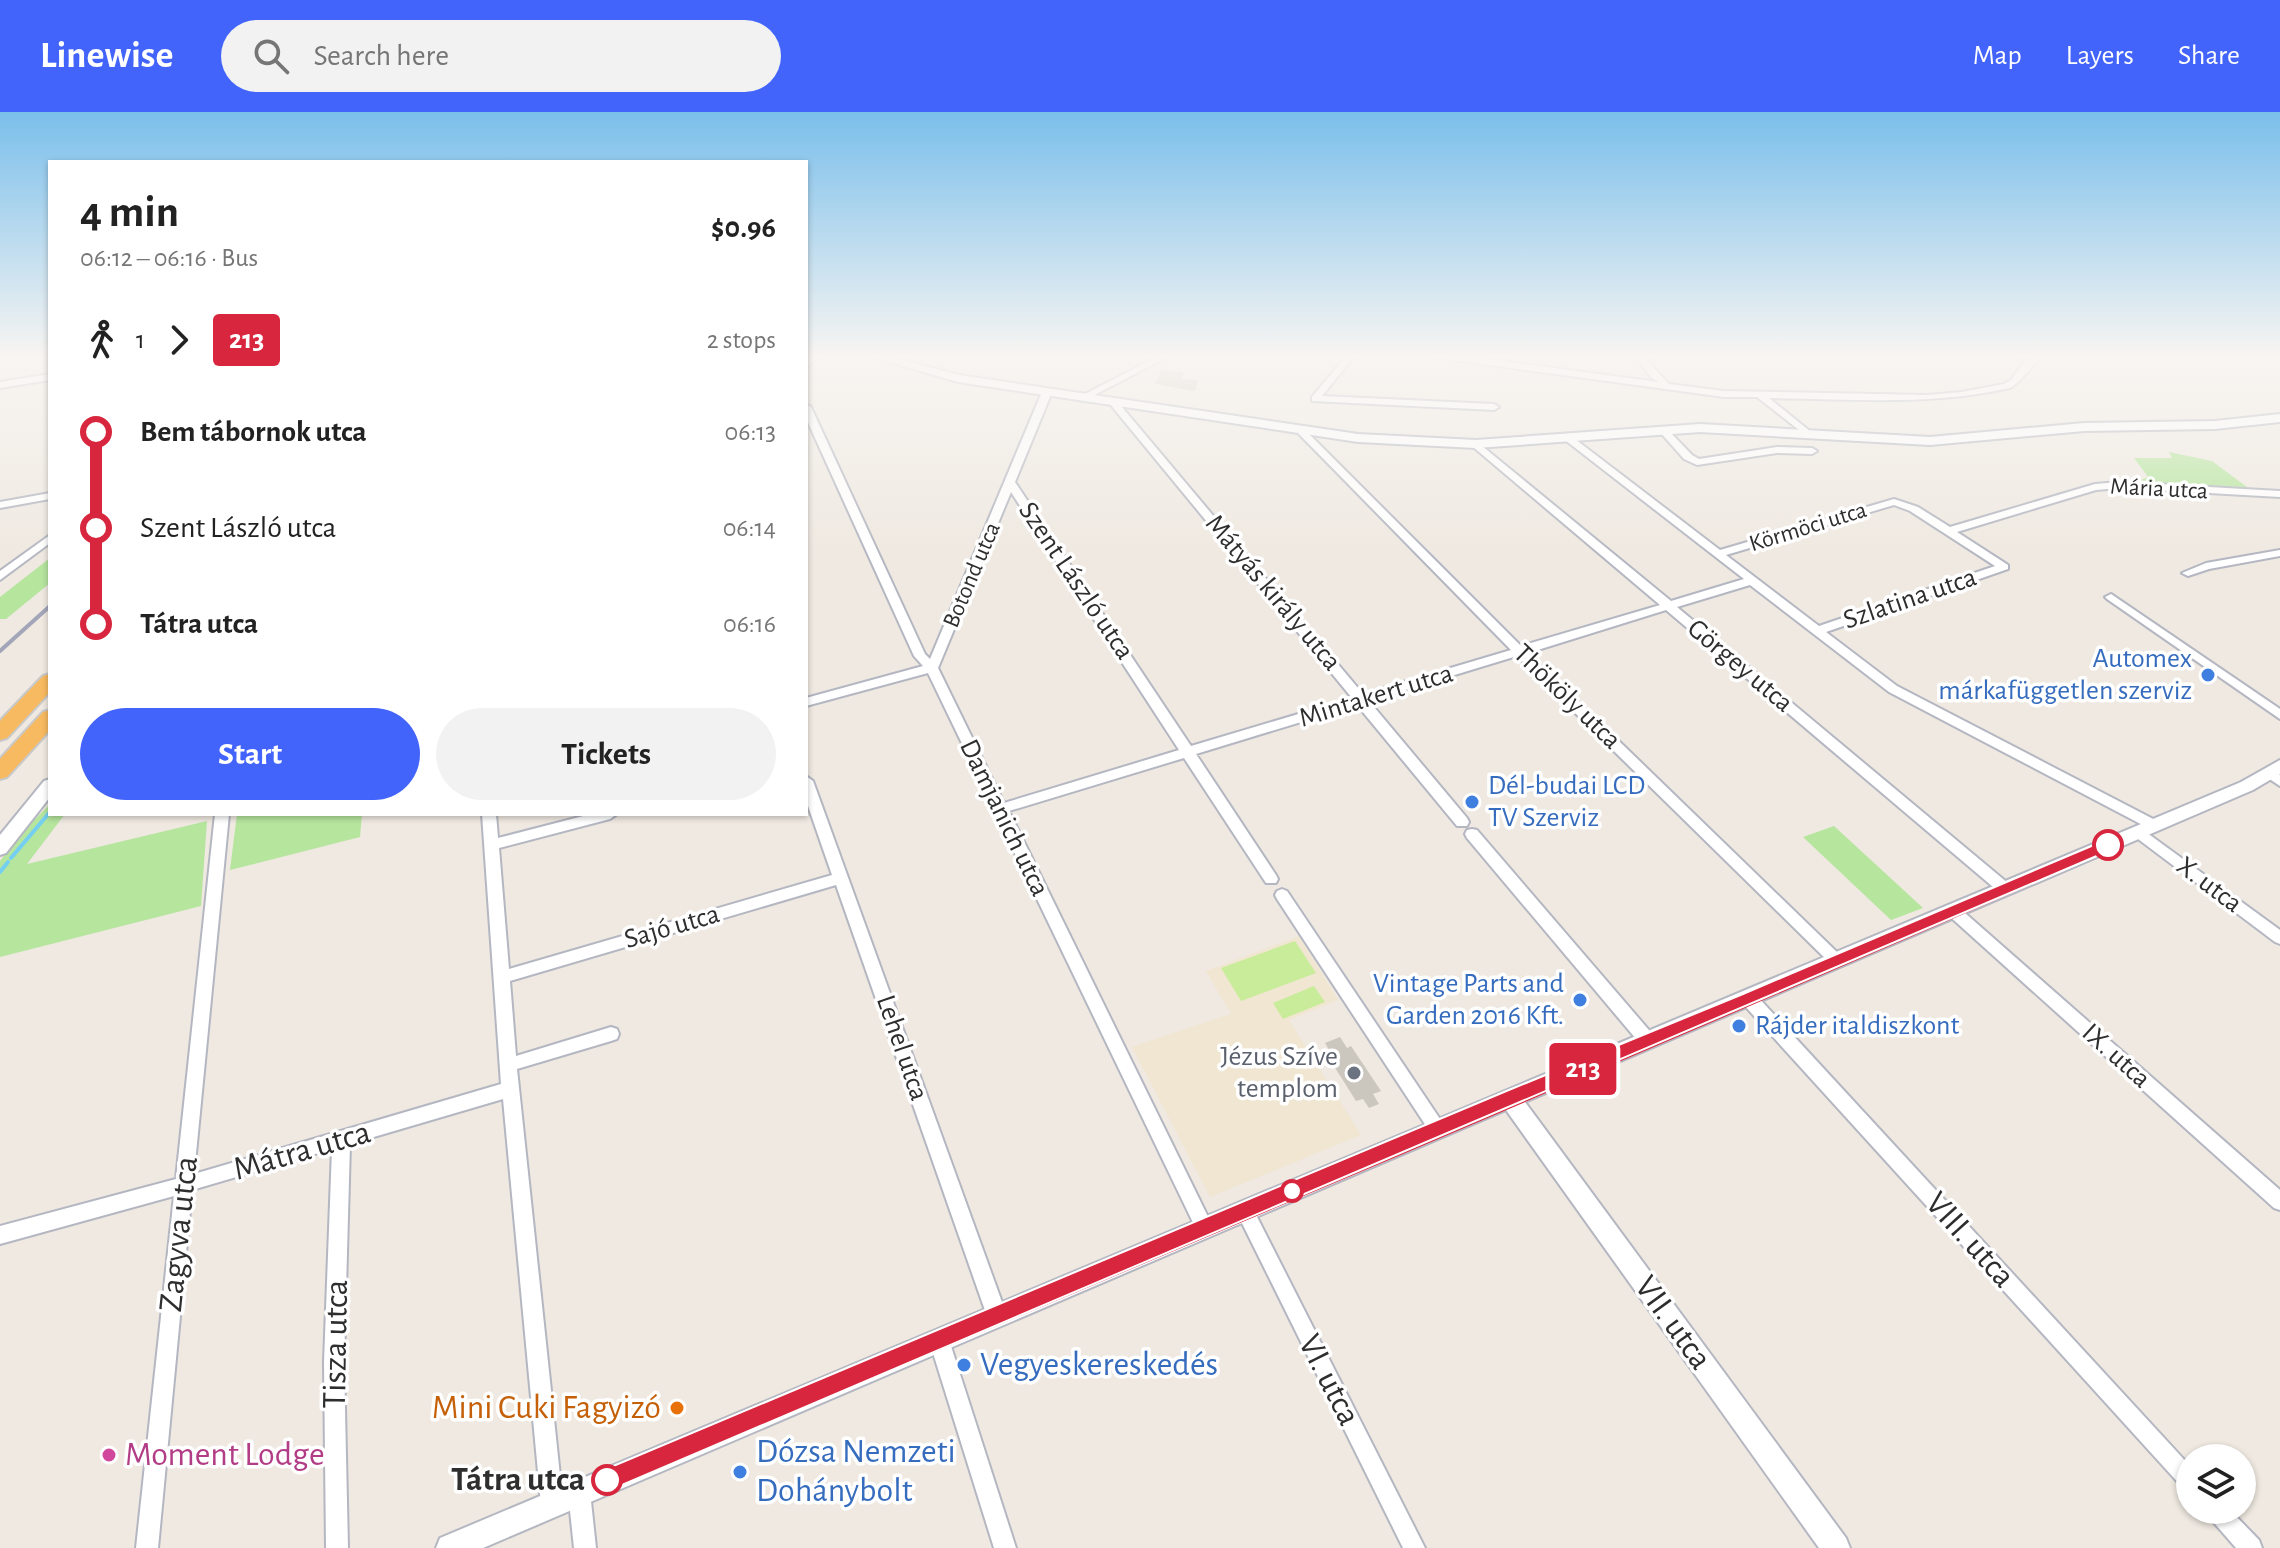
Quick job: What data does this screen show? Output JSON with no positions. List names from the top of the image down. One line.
{"streets":{"street":["Mária utca","Körmöci utca","Botond utca","Szent László utca","Mátyás király utca","Szlatina utca","Görgey utca","Mintakert utca","Thököly utca","Damjanich utca","X. utca","Sajó utca","Lehel utca","IX. utca","Mátra utca","Zagyva utca","VIII. utca","VII. utca","Tisza utca","VI. utca"]},"crossings":[["Mária utca","Körmöci utca"],["Mária utca","Szlatina utca"],["Körmöci utca","Szlatina utca"],["Körmöci utca","X. utca"],["Botond utca","Szent László utca"],["Botond utca","Damjanich utca"],["Szent László utca","Mintakert utca"],["Mátyás király utca","Mintakert utca"],["Szlatina utca","X. utca"],["Görgey utca","Mintakert utca"],["Mintakert utca","Thököly utca"],["Mintakert utca","Damjanich utca"],["Mintakert utca","X. utca"],["Sajó utca","Lehel utca"],["Mátra utca","Zagyva utca"],["Mátra utca","Tisza utca"]],"places":["Automex márkafüggetlen szerviz","Dél-budai LCD TV Szerviz","Vintage Parts and Garden 2016 Kft.","Rájder italdiszkont","Jézus Szíve templom","Vegyeskereskedés","Mini Cuki Fagyizó","Moment Lodge","Dózsa Nemzeti Dohánybolt","Tátra utca"],"lines":["bus line 213"],"page":{"header":"Linewise","search":"Search here","nav":["Map","Layers","Share"],"on_map":"213","heading":["4 min","06:12 – 06:16 · Bus","$0.96"],"legs":["1","213","2 stops"],"list":[{"name":"Bem tábornok utca","value":"06:13"},{"name":"Szent László utca","value":"06:14"},{"name":"Tátra utca","value":"06:16"}],"buttons":["Start","Tickets"]}}
